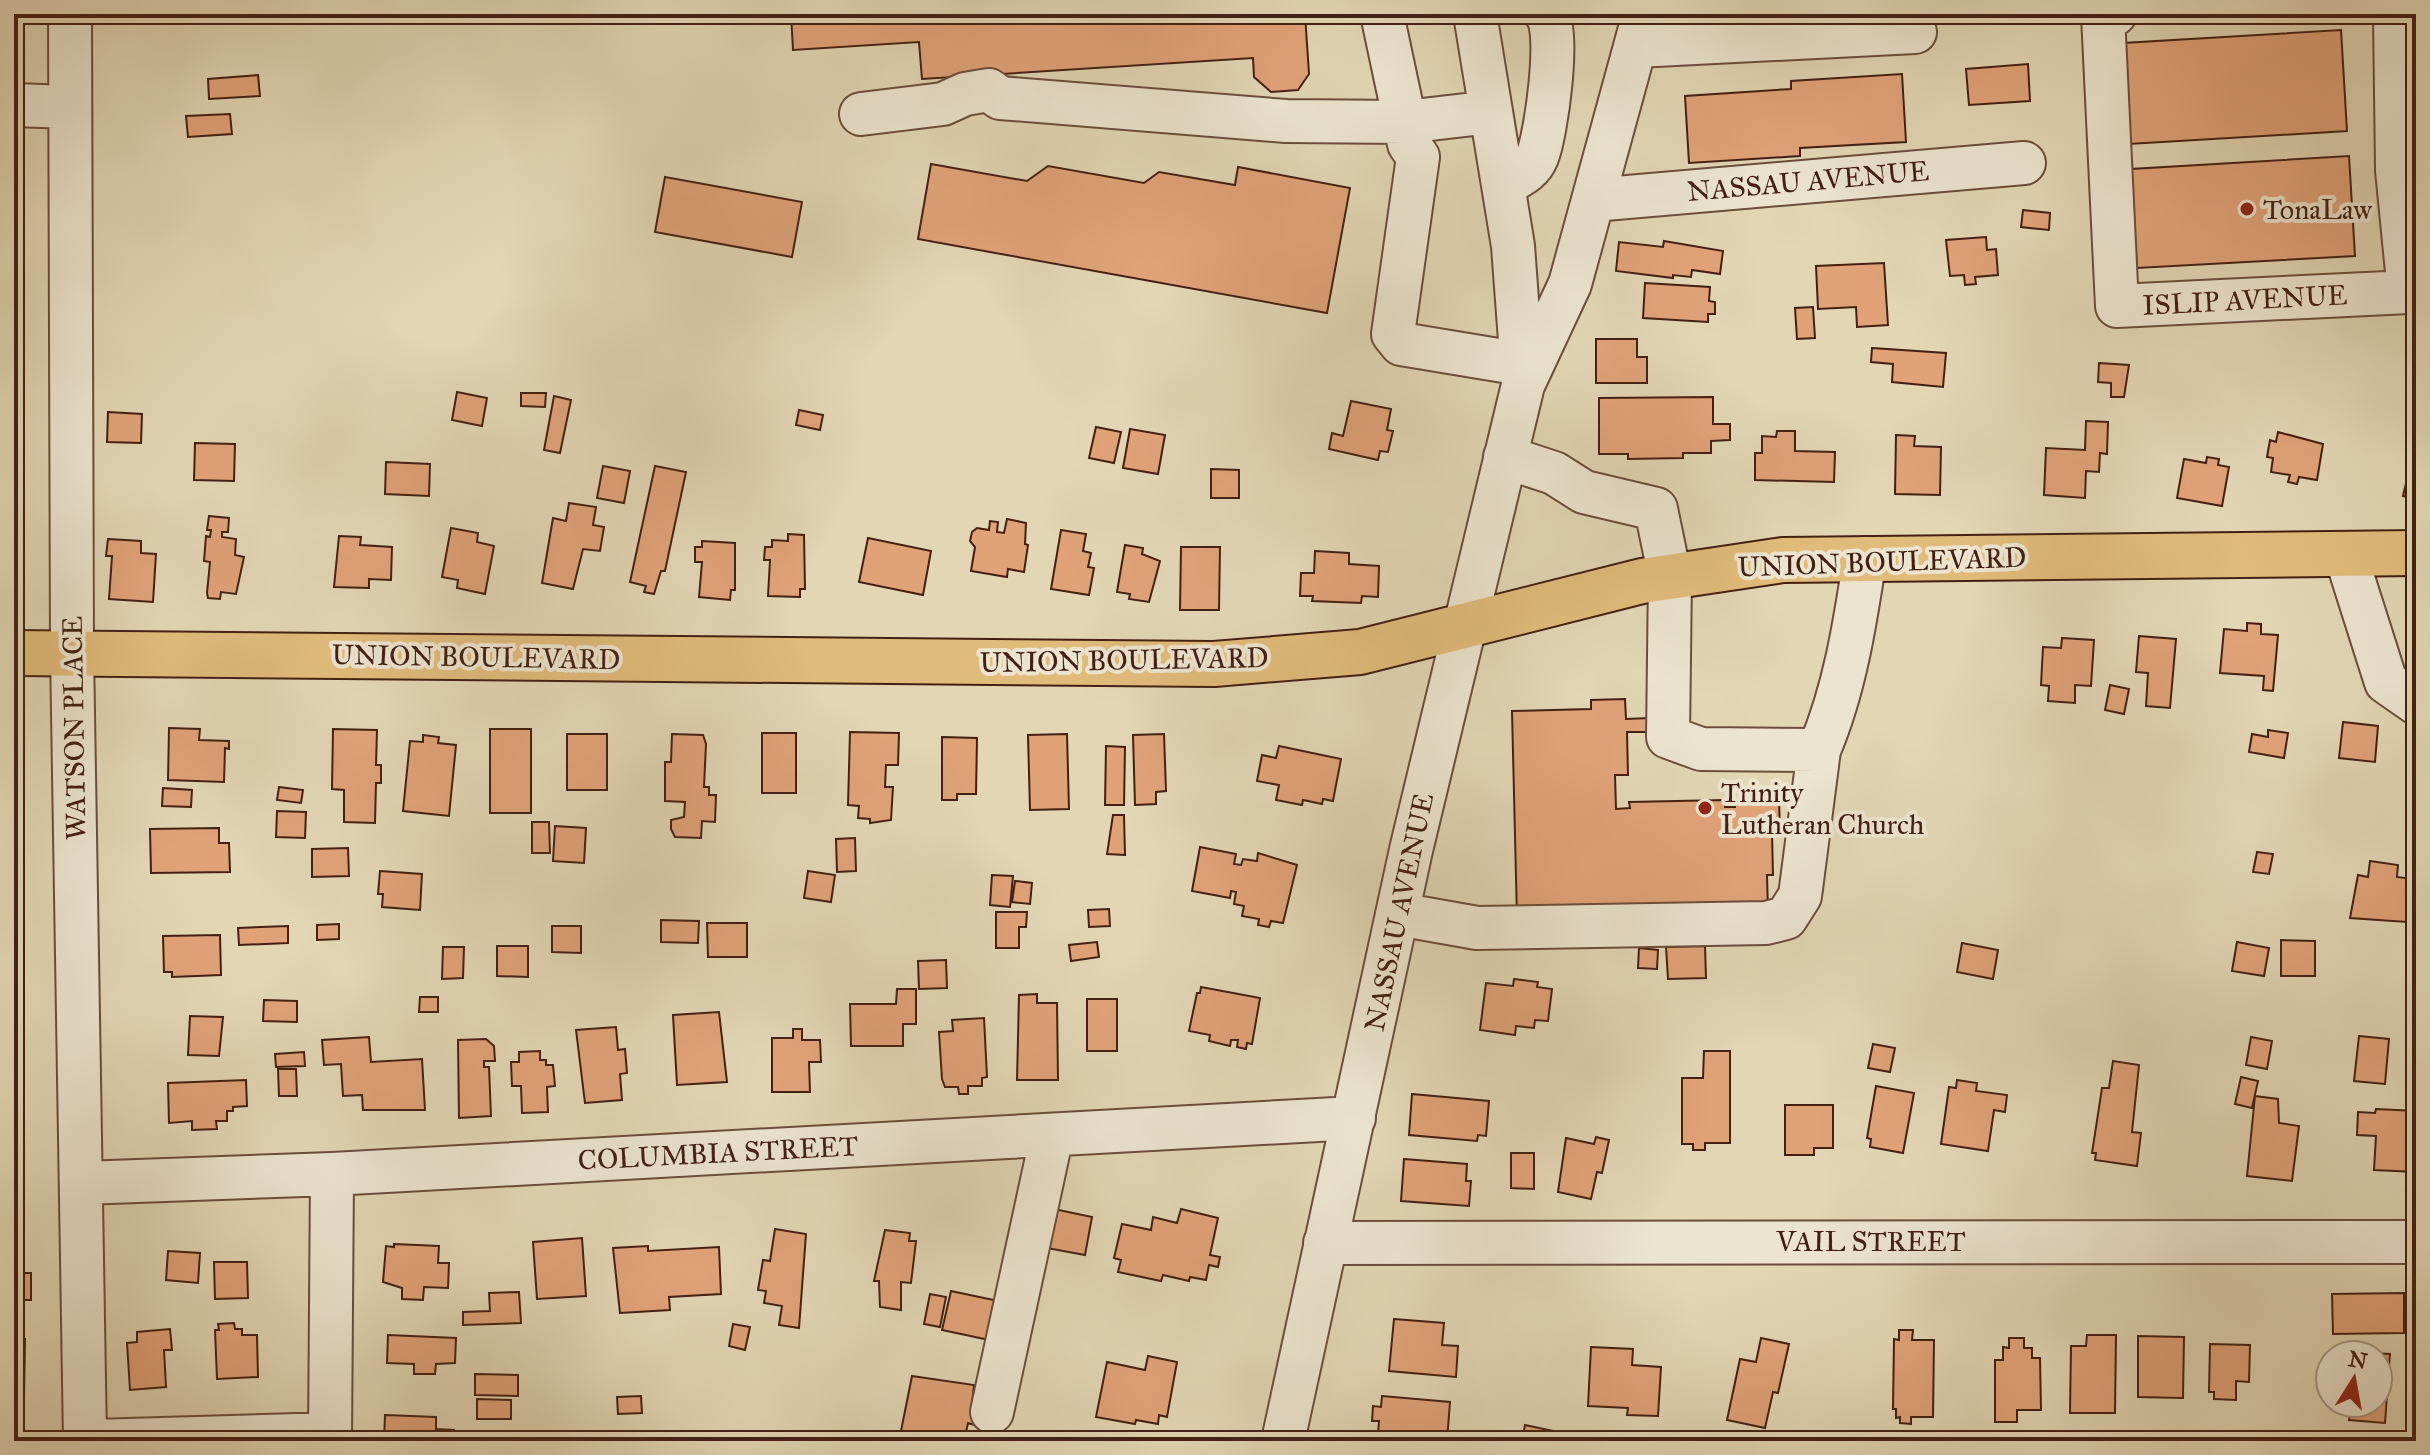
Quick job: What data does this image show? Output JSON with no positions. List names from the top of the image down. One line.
{"streets":{"main road":["UNION BOULEVARD"],"street":["NASSAU AVENUE","ISLIP AVENUE","WATSON PLACE","COLUMBIA STREET","VAIL STREET"]},"crossings":[["NASSAU AVENUE","UNION BOULEVARD"],["NASSAU AVENUE","COLUMBIA STREET"],["NASSAU AVENUE","VAIL STREET"],["UNION BOULEVARD","WATSON PLACE"],["WATSON PLACE","COLUMBIA STREET"]],"places":["TonaLaw","Trinity Lutheran Church"],"north":"top"}
